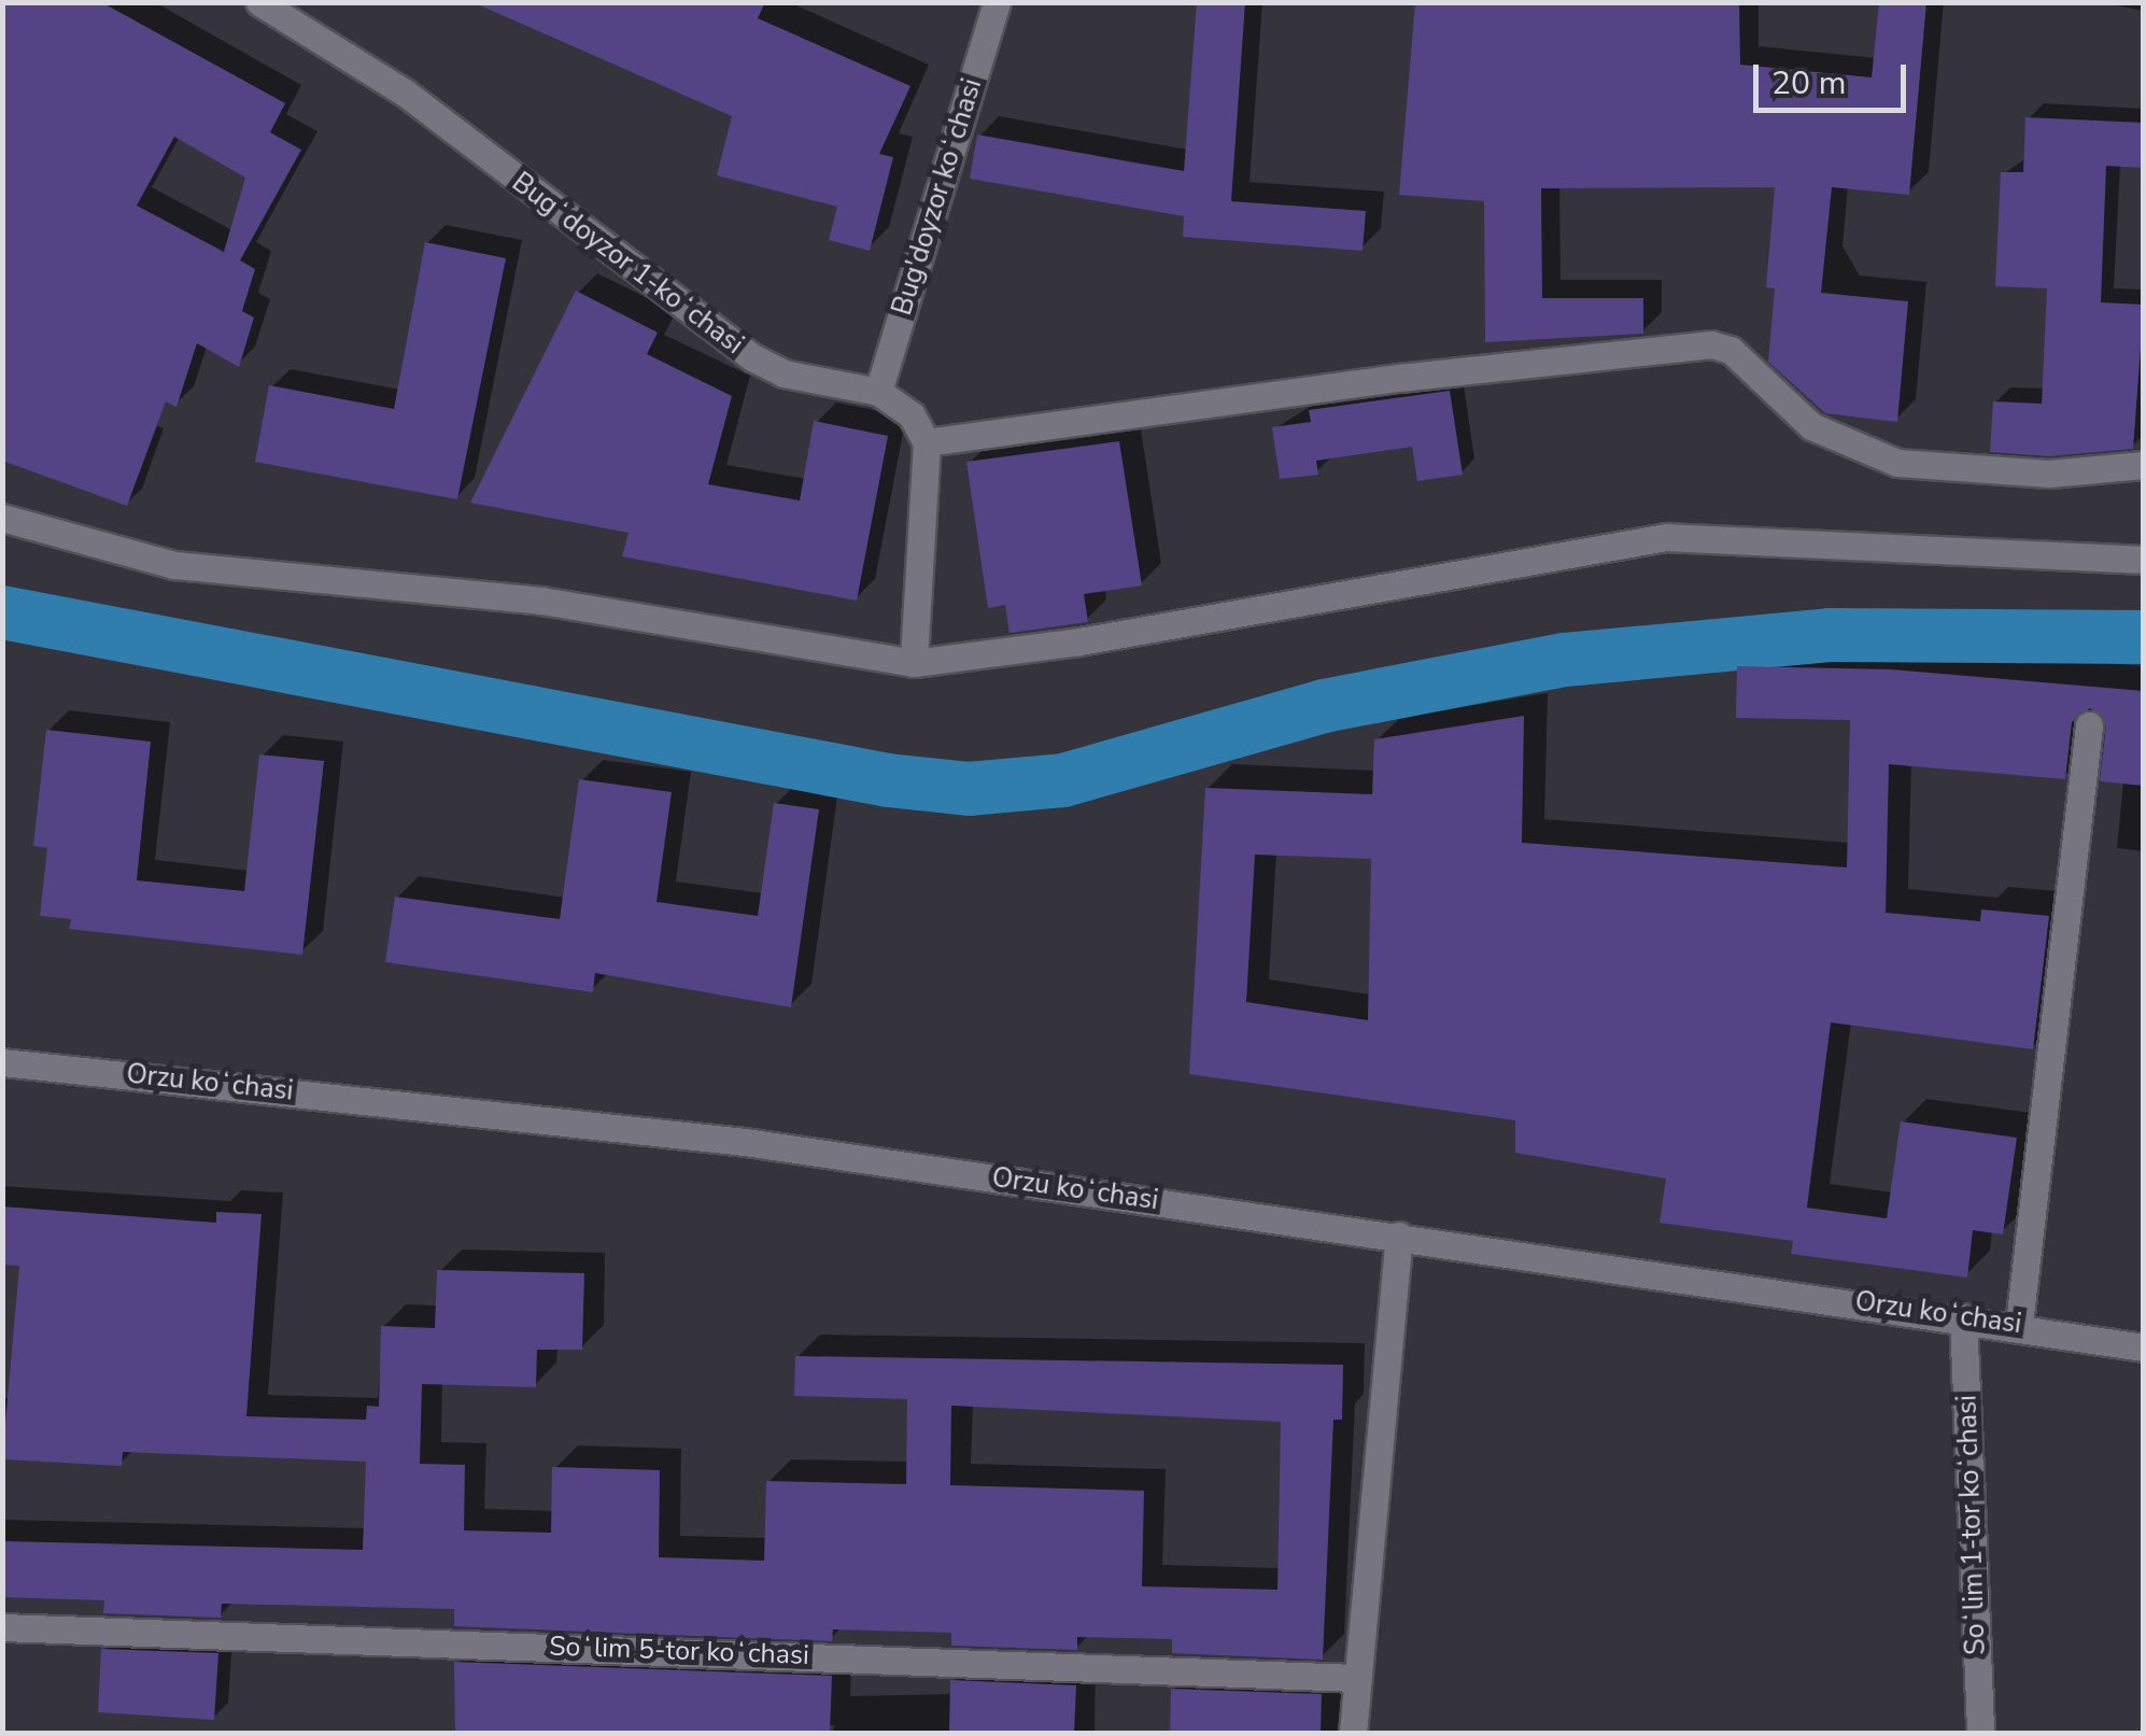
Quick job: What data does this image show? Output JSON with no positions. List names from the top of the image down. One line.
{"streets":{"street":["Bug'doyzor koʻchasi","Bugʻdoyzor 1-koʻchasi","Orzu koʻchasi","Soʻlim 1-tor koʻchasi","Soʻlim 5-tor koʻchasi"]},"crossings":[["Bug'doyzor koʻchasi","Bugʻdoyzor 1-koʻchasi"],["Orzu koʻchasi","Soʻlim 1-tor koʻchasi"]],"scale_bar":"20 m"}
